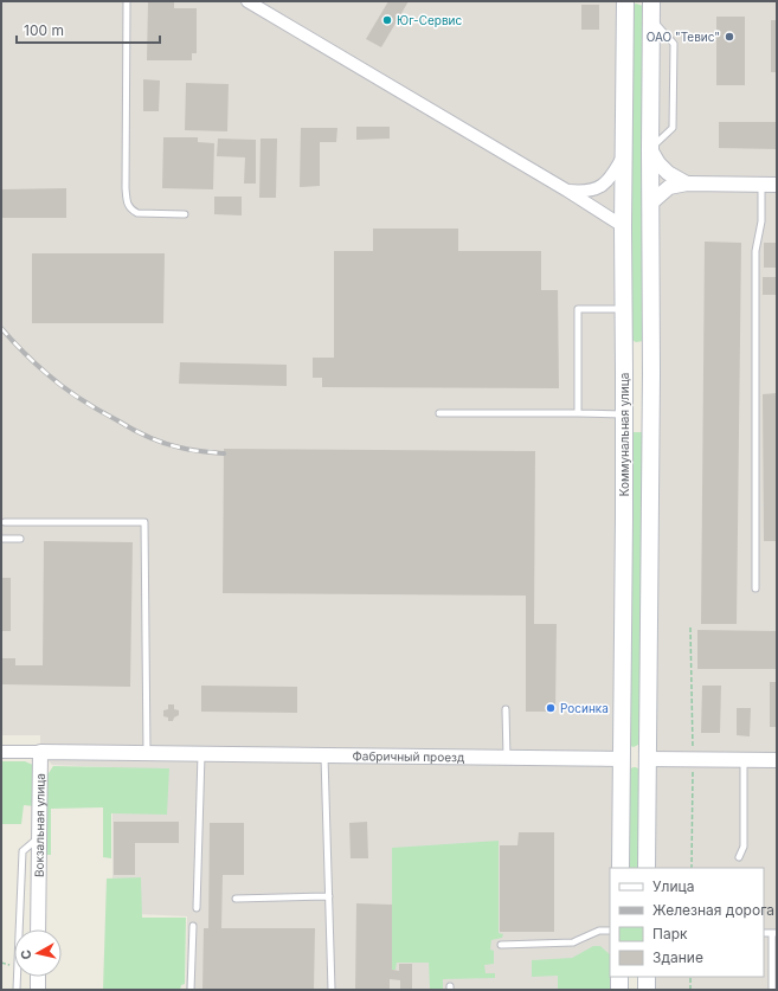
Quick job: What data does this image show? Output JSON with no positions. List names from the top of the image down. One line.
{"streets":{"main road":["Коммунальная улица","Фабричный проезд"],"street":["Вокзальная улица"]},"crossings":[["Коммунальная улица","Фабричный проезд"],["Фабричный проезд","Вокзальная улица"]],"places":["Юг-Сервис","ОАО \"Тевис\"","Росинка"],"legend":["Улица","Железная дорога","Парк","Здание"],"scale_bar":"100 m","north":"left"}
